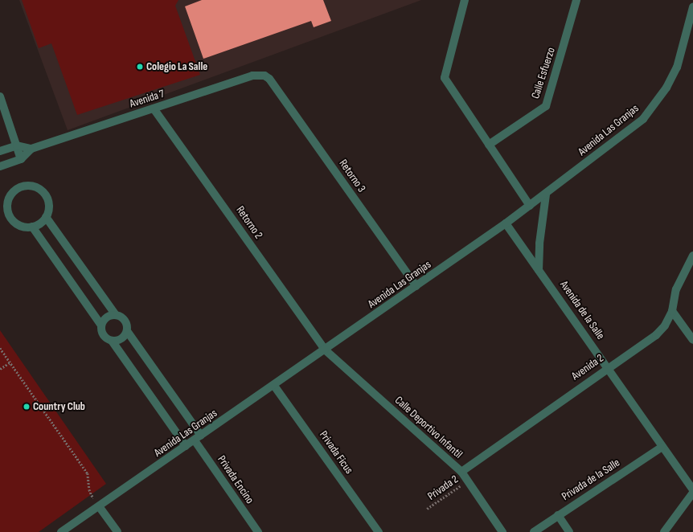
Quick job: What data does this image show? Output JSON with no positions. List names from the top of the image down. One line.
{"streets":{"street":["Calle Esfuerzo","Avenida 7","Avenida Las Granjas","Retorno 3","Retorno 2","Avenida de la Salle","Avenida 2","Calle Deportivo Infantil","Privada Ficus","Privada Encino","Privada de la Salle"],"path":["Privada 2"]},"crossings":[["Avenida 7","Retorno 3"],["Avenida 7","Retorno 2"],["Avenida Las Granjas","Retorno 3"],["Avenida Las Granjas","Retorno 2"],["Avenida Las Granjas","Avenida de la Salle"],["Avenida Las Granjas","Calle Deportivo Infantil"],["Avenida Las Granjas","Privada Ficus"],["Avenida Las Granjas","Privada Encino"],["Retorno 2","Calle Deportivo Infantil"],["Avenida de la Salle","Avenida 2"],["Avenida de la Salle","Privada de la Salle"],["Avenida 2","Calle Deportivo Infantil"],["Calle Deportivo Infantil","Privada 2"]],"places":["Colegio La Salle","Country Club"]}
